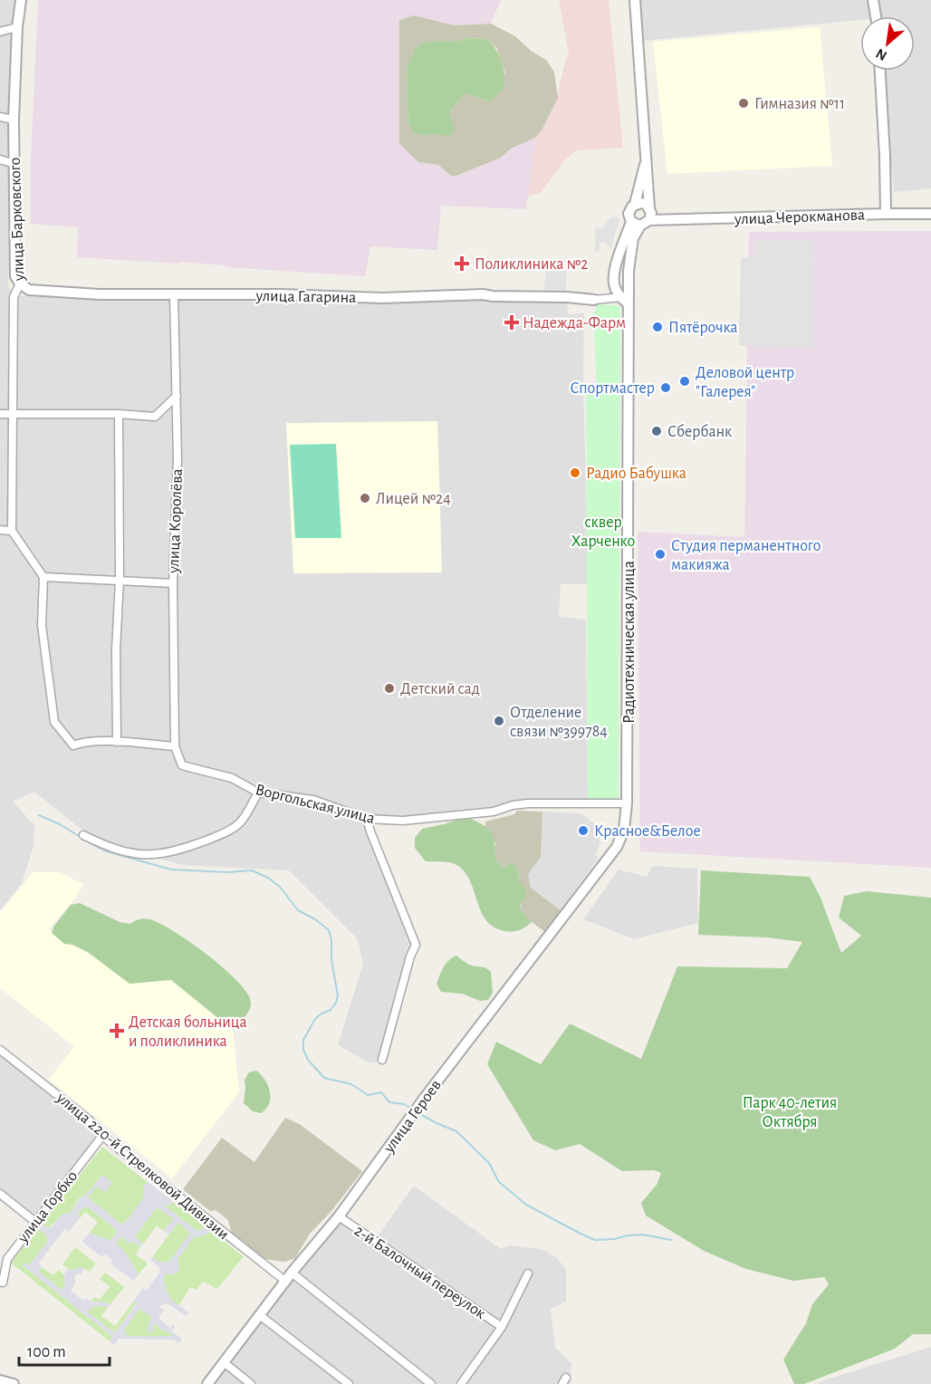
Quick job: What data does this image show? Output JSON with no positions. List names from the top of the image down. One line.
{"streets":{"street":["улица Черокманова","улица Барковского","улица Гагарина","улица Королёва","Радиотехническая улица","Воргольская улица","улица Героев","улица 220-й Стрелковой Дивизии","улица Горбко","2-й Балочный переулок"]},"crossings":[["улица Черокманова","Радиотехническая улица"],["улица Барковского","улица Гагарина"],["улица Гагарина","улица Королёва"],["улица Гагарина","Радиотехническая улица"],["улица Королёва","Воргольская улица"],["Радиотехническая улица","Воргольская улица"],["Радиотехническая улица","улица Героев"],["улица Героев","улица 220-й Стрелковой Дивизии"],["улица Героев","2-й Балочный переулок"],["улица 220-й Стрелковой Дивизии","улица Горбко"]],"parks":["сквер Харченко","Парк 40-летия Октября"],"places":{"other":["Гимназия №11","Пятёрочка","Деловой центр \"Галерея\"","Спортмастер","Сбербанк","Радио Бабушка","Лицей №24","Студия перманентного макияжа","Детский сад","Отделение связи №399784","Красное&Белое"],"health":["Поликлиника №2","Надежда-Фарм","Детская больница и поликлиника"]},"scale_bar":"100 m","north":"bottom left"}
